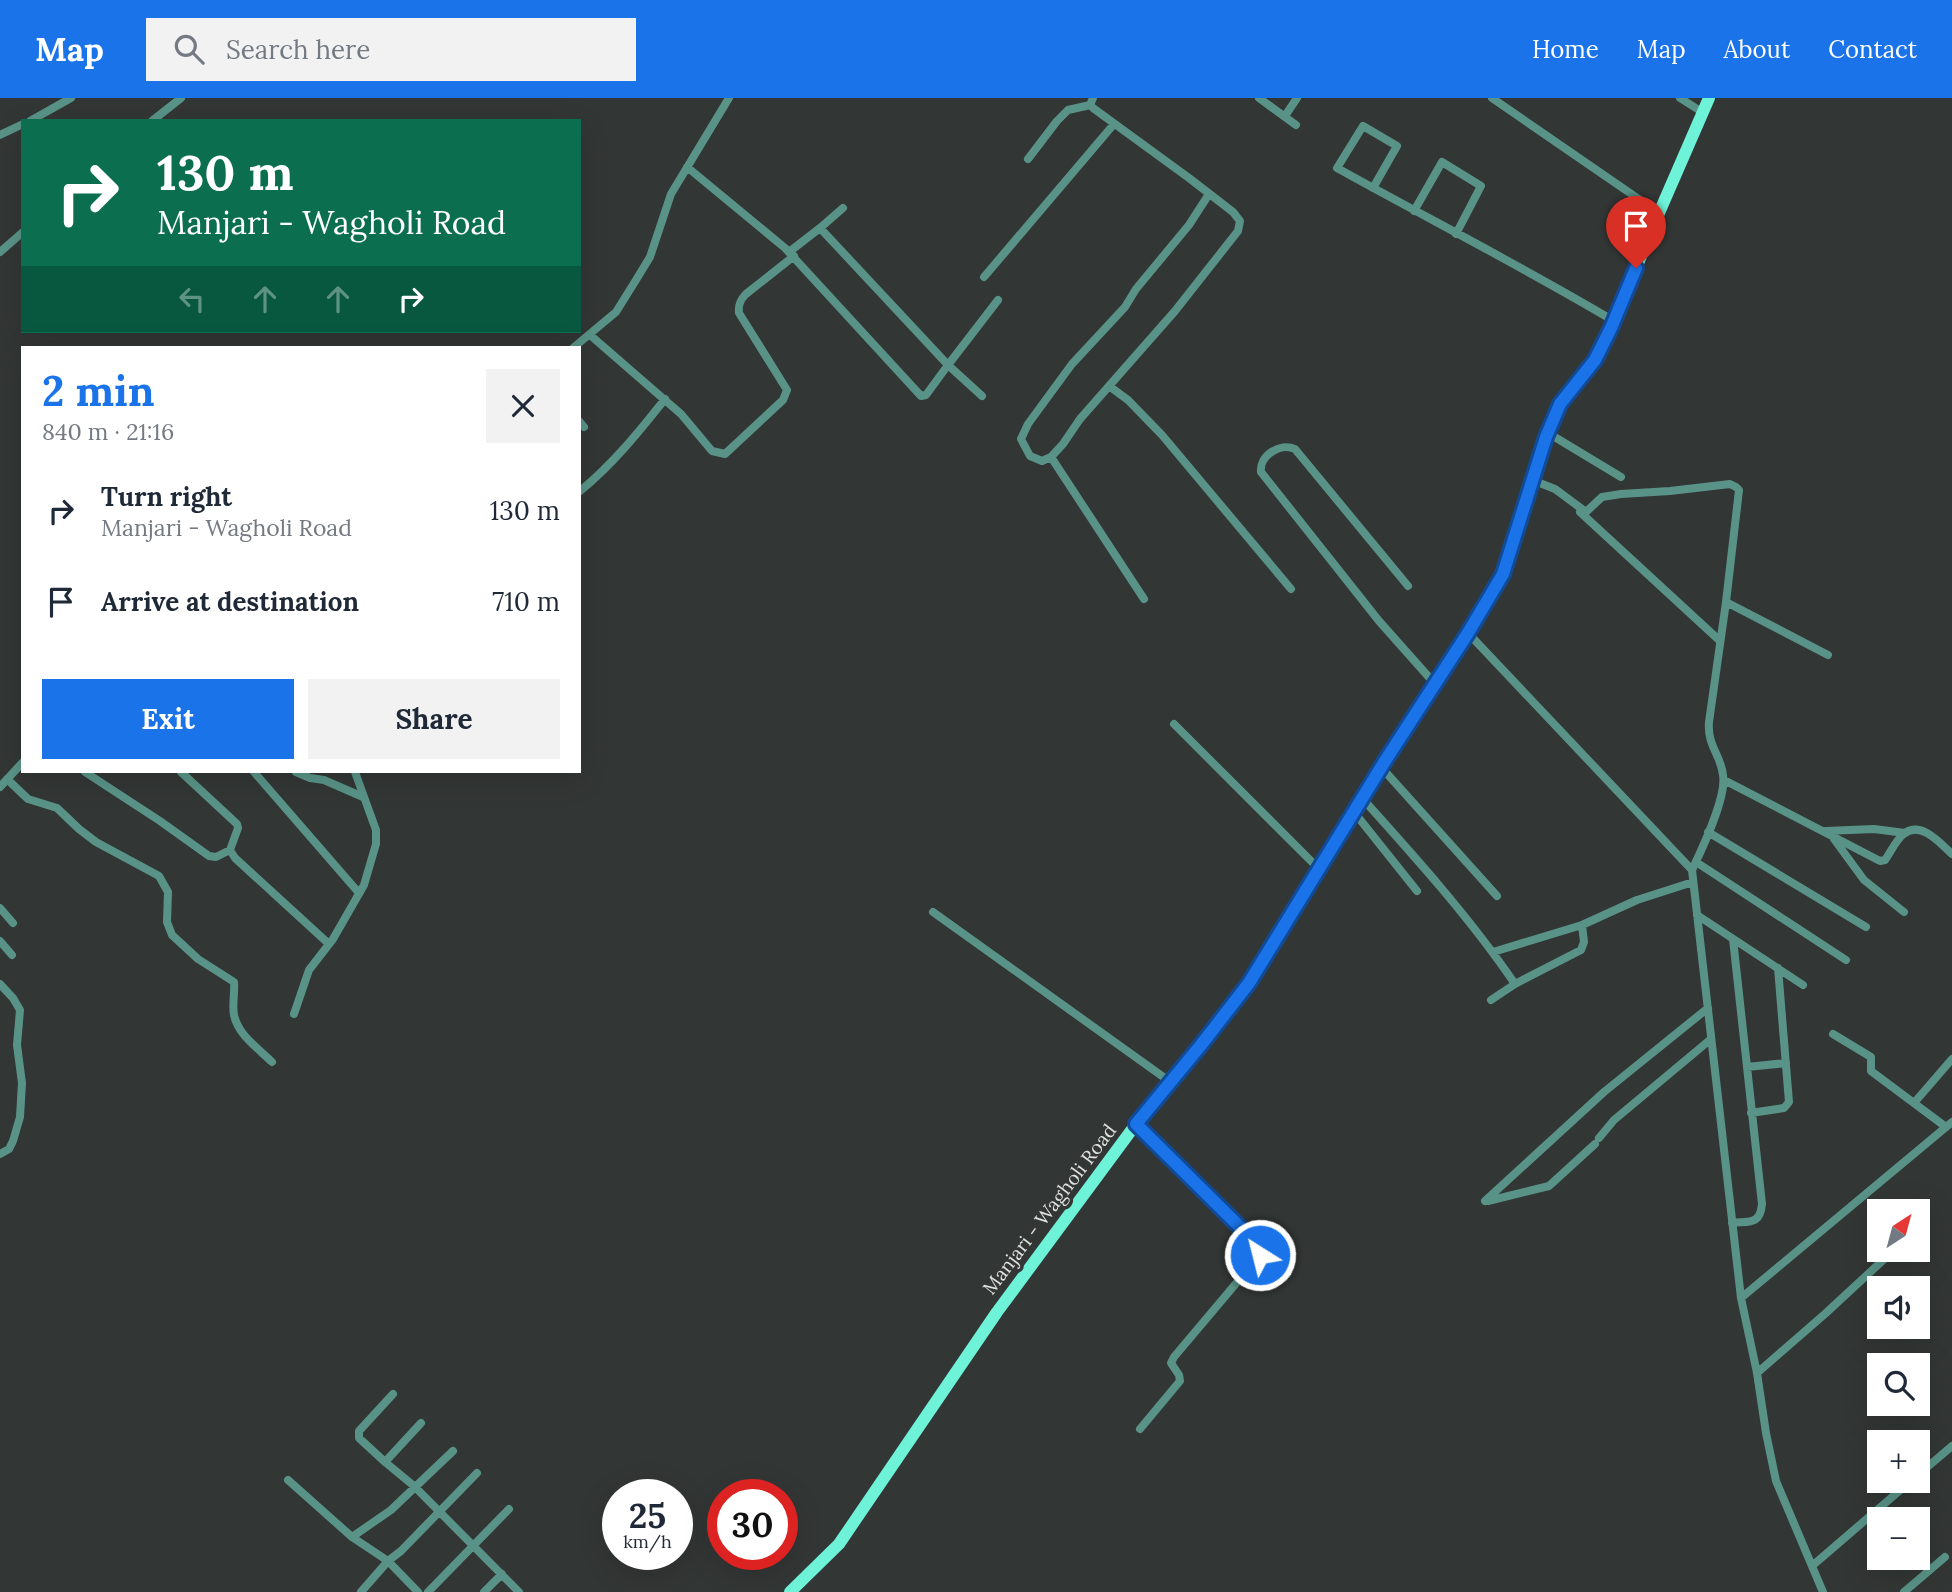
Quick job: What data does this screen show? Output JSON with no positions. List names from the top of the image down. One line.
{"streets":{"main road":["Manjari - Wagholi Road"]},"north":"top right","page":{"header":"Map","search":"Search here","nav":["Home","Map","About","Contact"],"turn":["130 m","Manjari - Wagholi Road"],"heading":["2 min","840 m · 21:16"],"list":[{"name":"Turn right","note":"Manjari - Wagholi Road","value":"130 m"},{"name":"Arrive at destination","value":"710 m"}],"buttons":["Exit","Share"],"map_buttons":["+","−"],"speed":"25 km/h","limit":"30"}}
